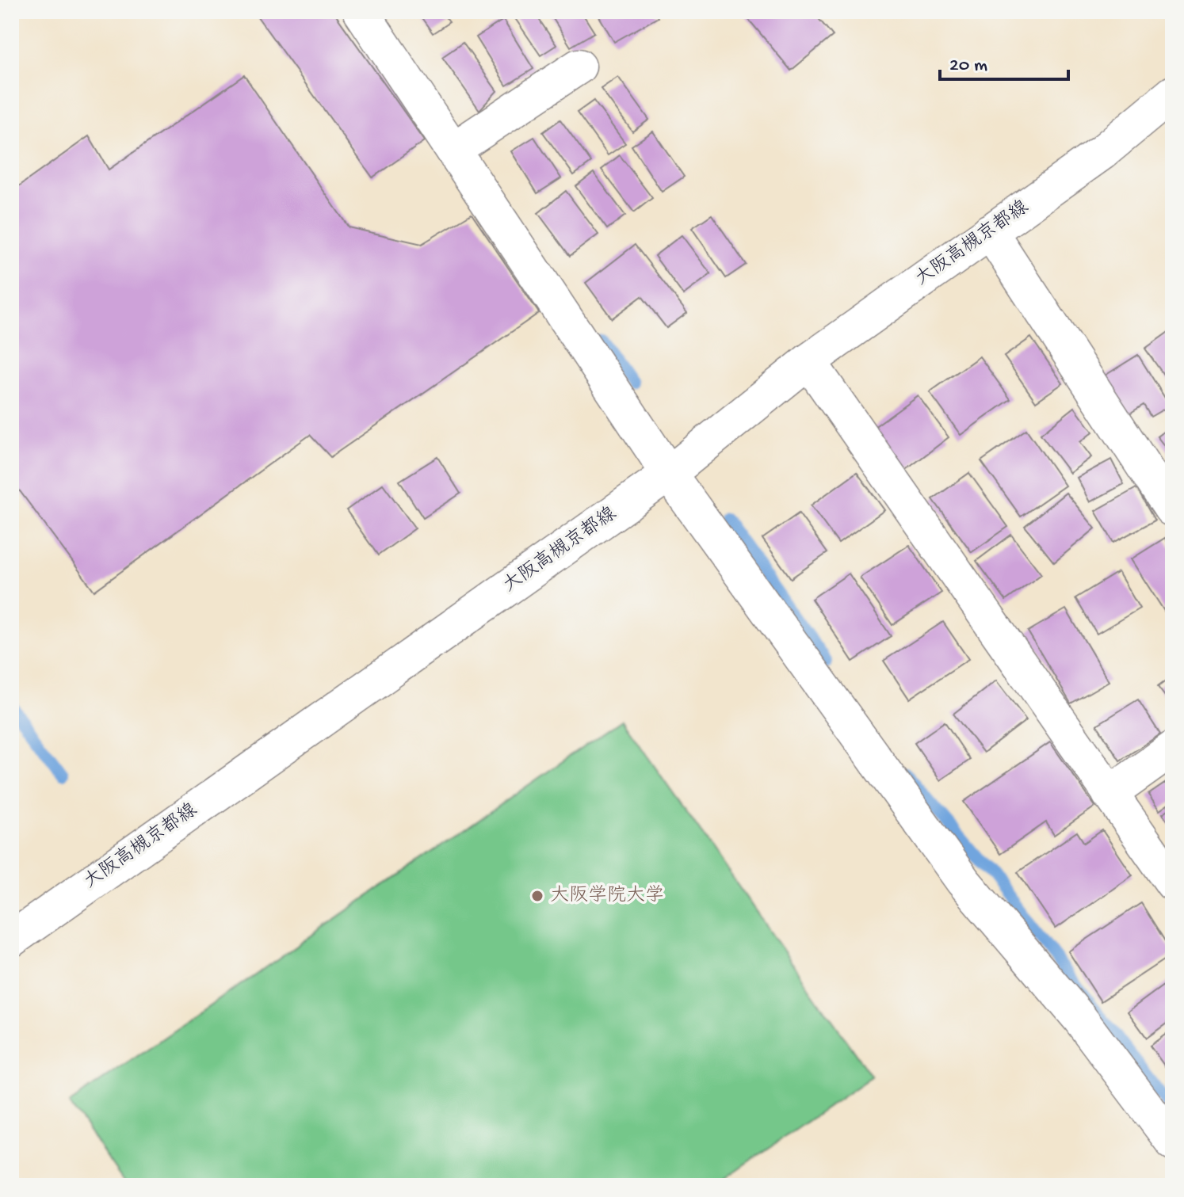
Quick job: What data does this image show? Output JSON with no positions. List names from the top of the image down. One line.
{"streets":{"street":["大阪高槻京都線"]},"places":["大阪学院大学"],"scale_bar":"20 m"}
